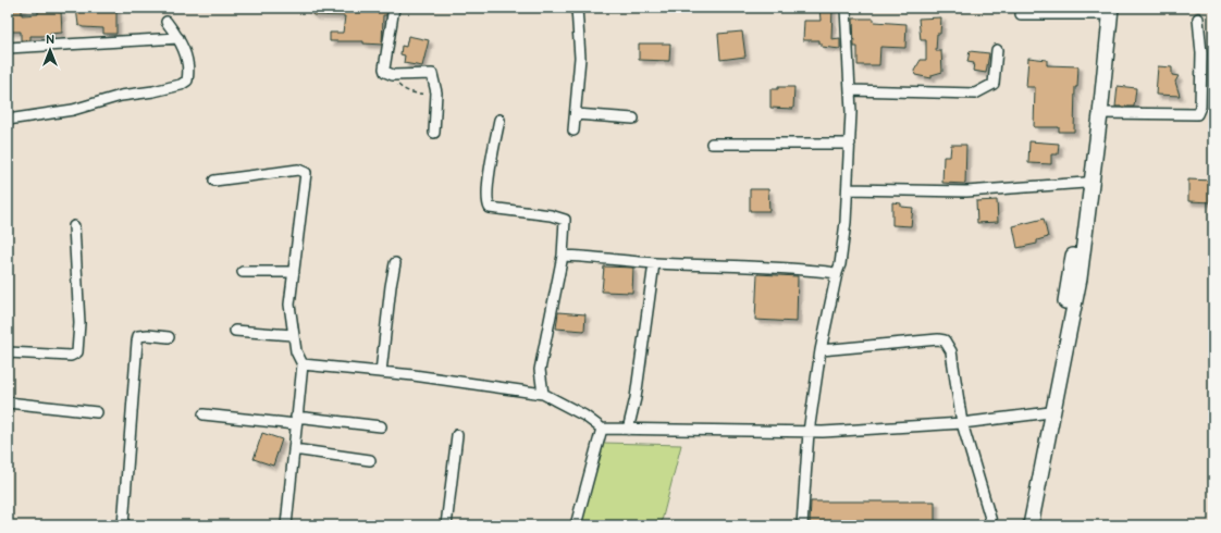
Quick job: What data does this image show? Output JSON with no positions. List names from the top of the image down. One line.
{"north":"top"}
